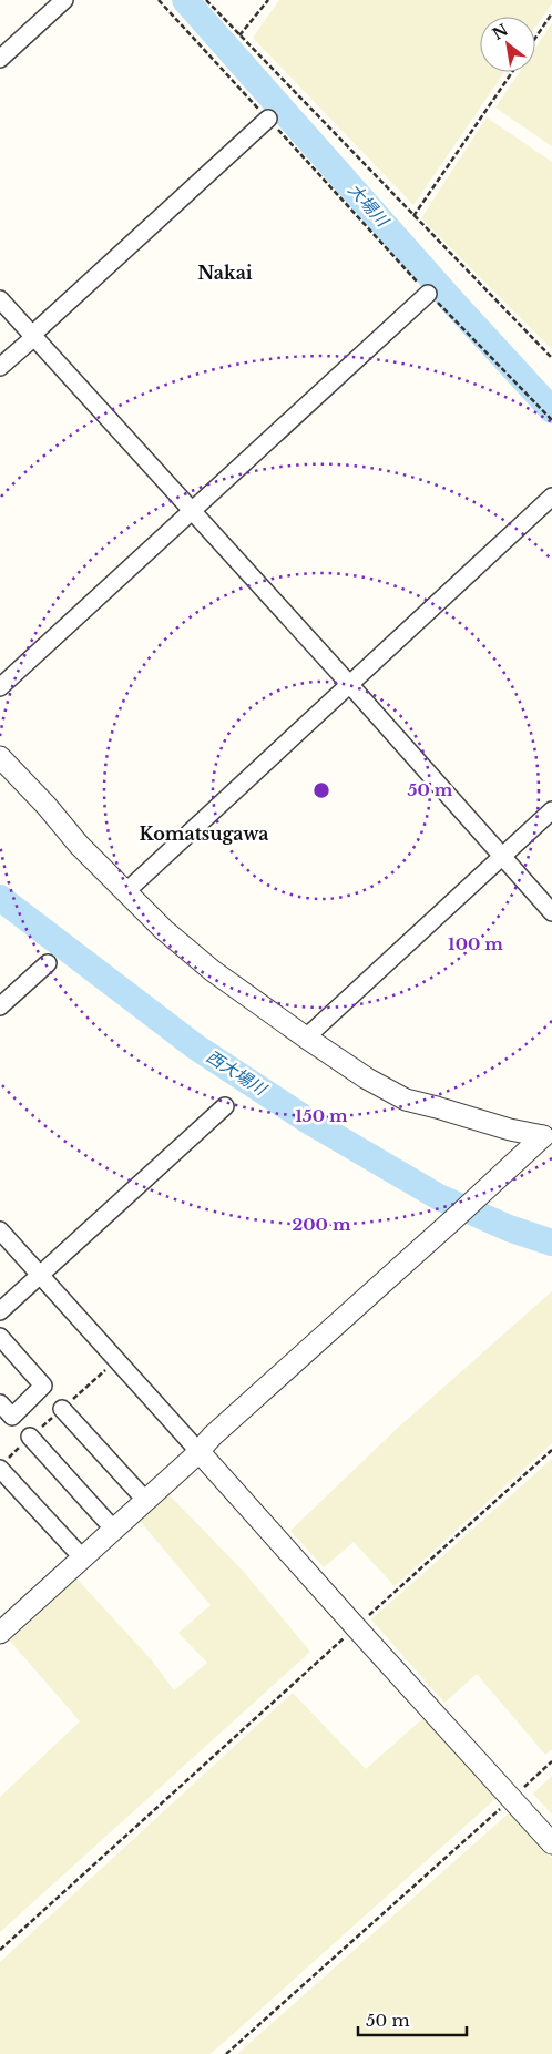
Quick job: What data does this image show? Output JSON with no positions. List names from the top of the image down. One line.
{"districts":["Nakai","Komatsugawa"],"water":["大場川","西大場川"],"scale_bar":"50 m","north":"top left","rings":["50 m","100 m","150 m","200 m"]}
